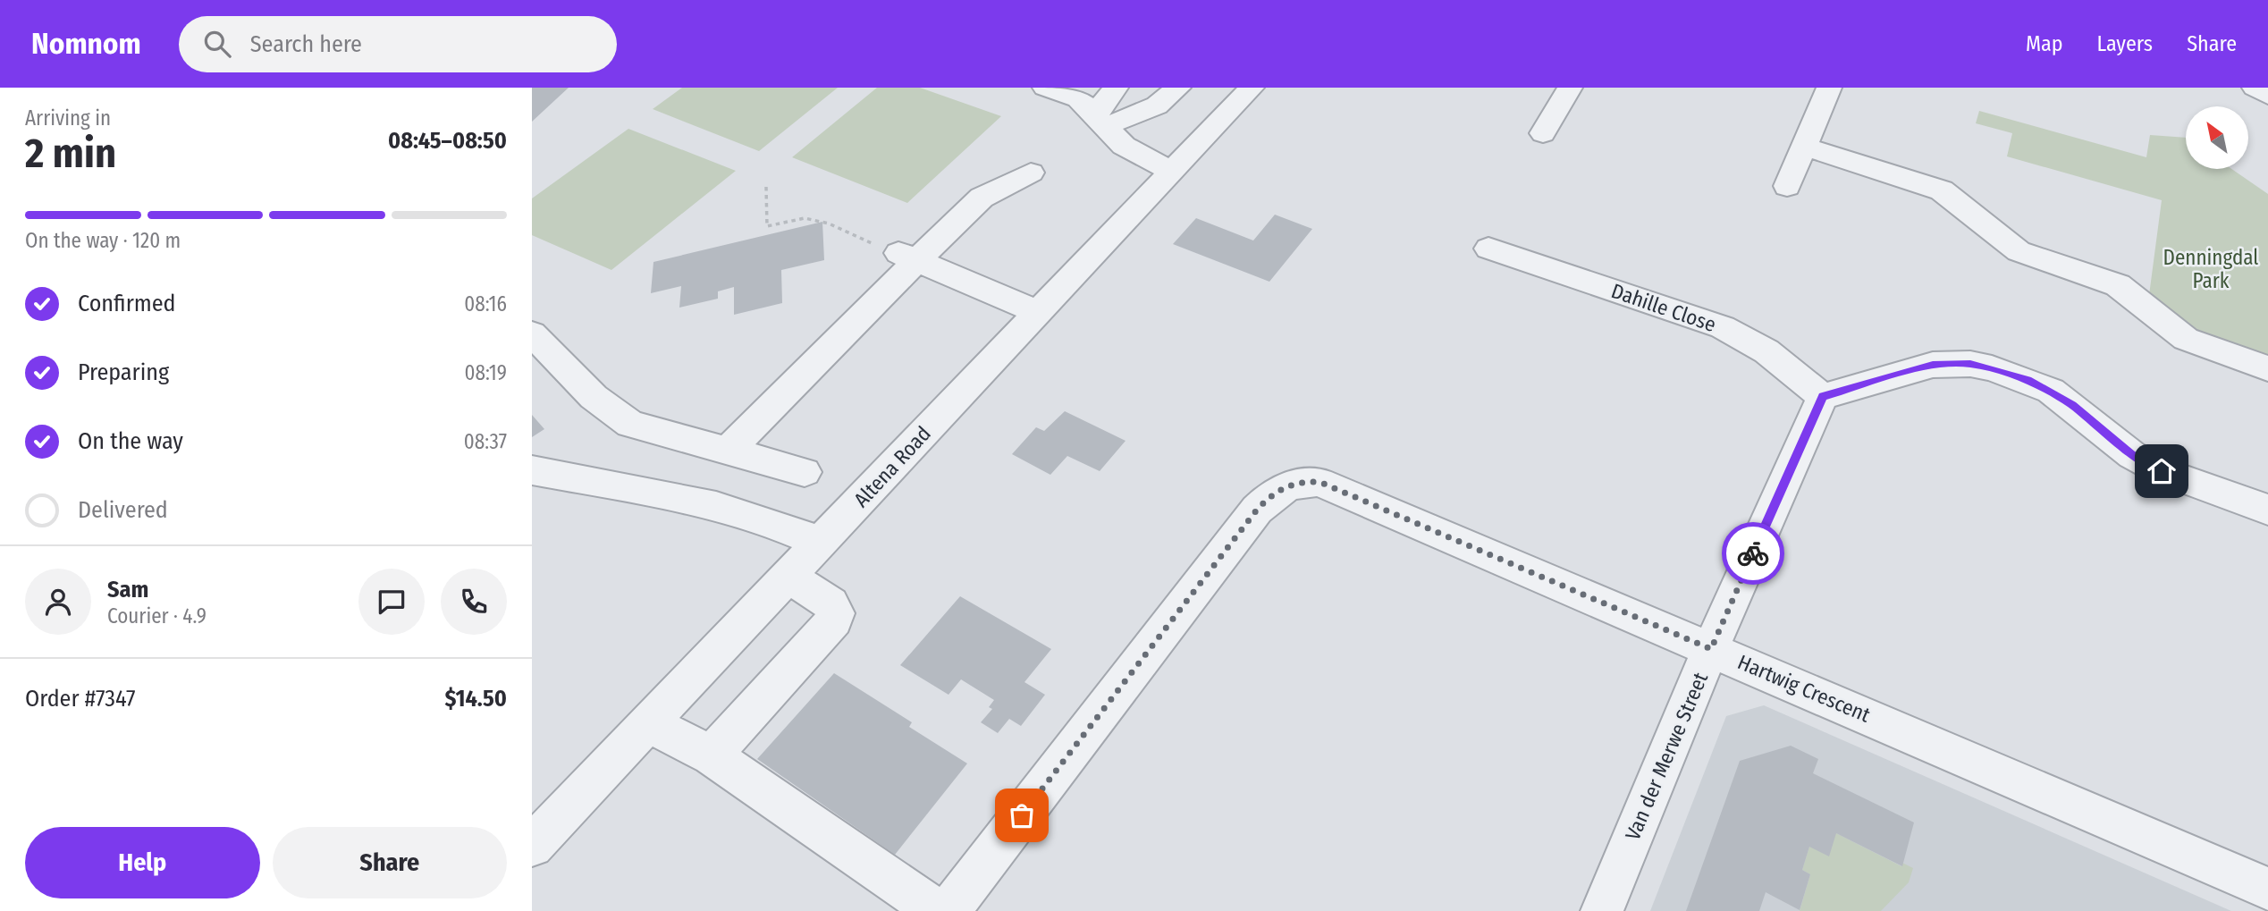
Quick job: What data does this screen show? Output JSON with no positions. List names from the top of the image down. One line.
{"streets":{"street":["Dahille Close","Altena Road","Hartwig Crescent","Van der Merwe Street"]},"crossings":[["Dahille Close","Van der Merwe Street"],["Hartwig Crescent","Van der Merwe Street"]],"parks":["Denningdal Park"],"north":"top left","page":{"header":"Nomnom","search":"Search here","nav":["Map","Layers","Share"],"heading":["2 min","Arriving in","08:45–08:50"],"panel":["Sam","Courier · 4.9","Order #7347","$14.50"],"bar":"On the way · 120 m","list":[["Confirmed","08:16"],["Preparing","08:19"],["On the way","08:37"],"Delivered"],"buttons":["Help","Share"]}}
